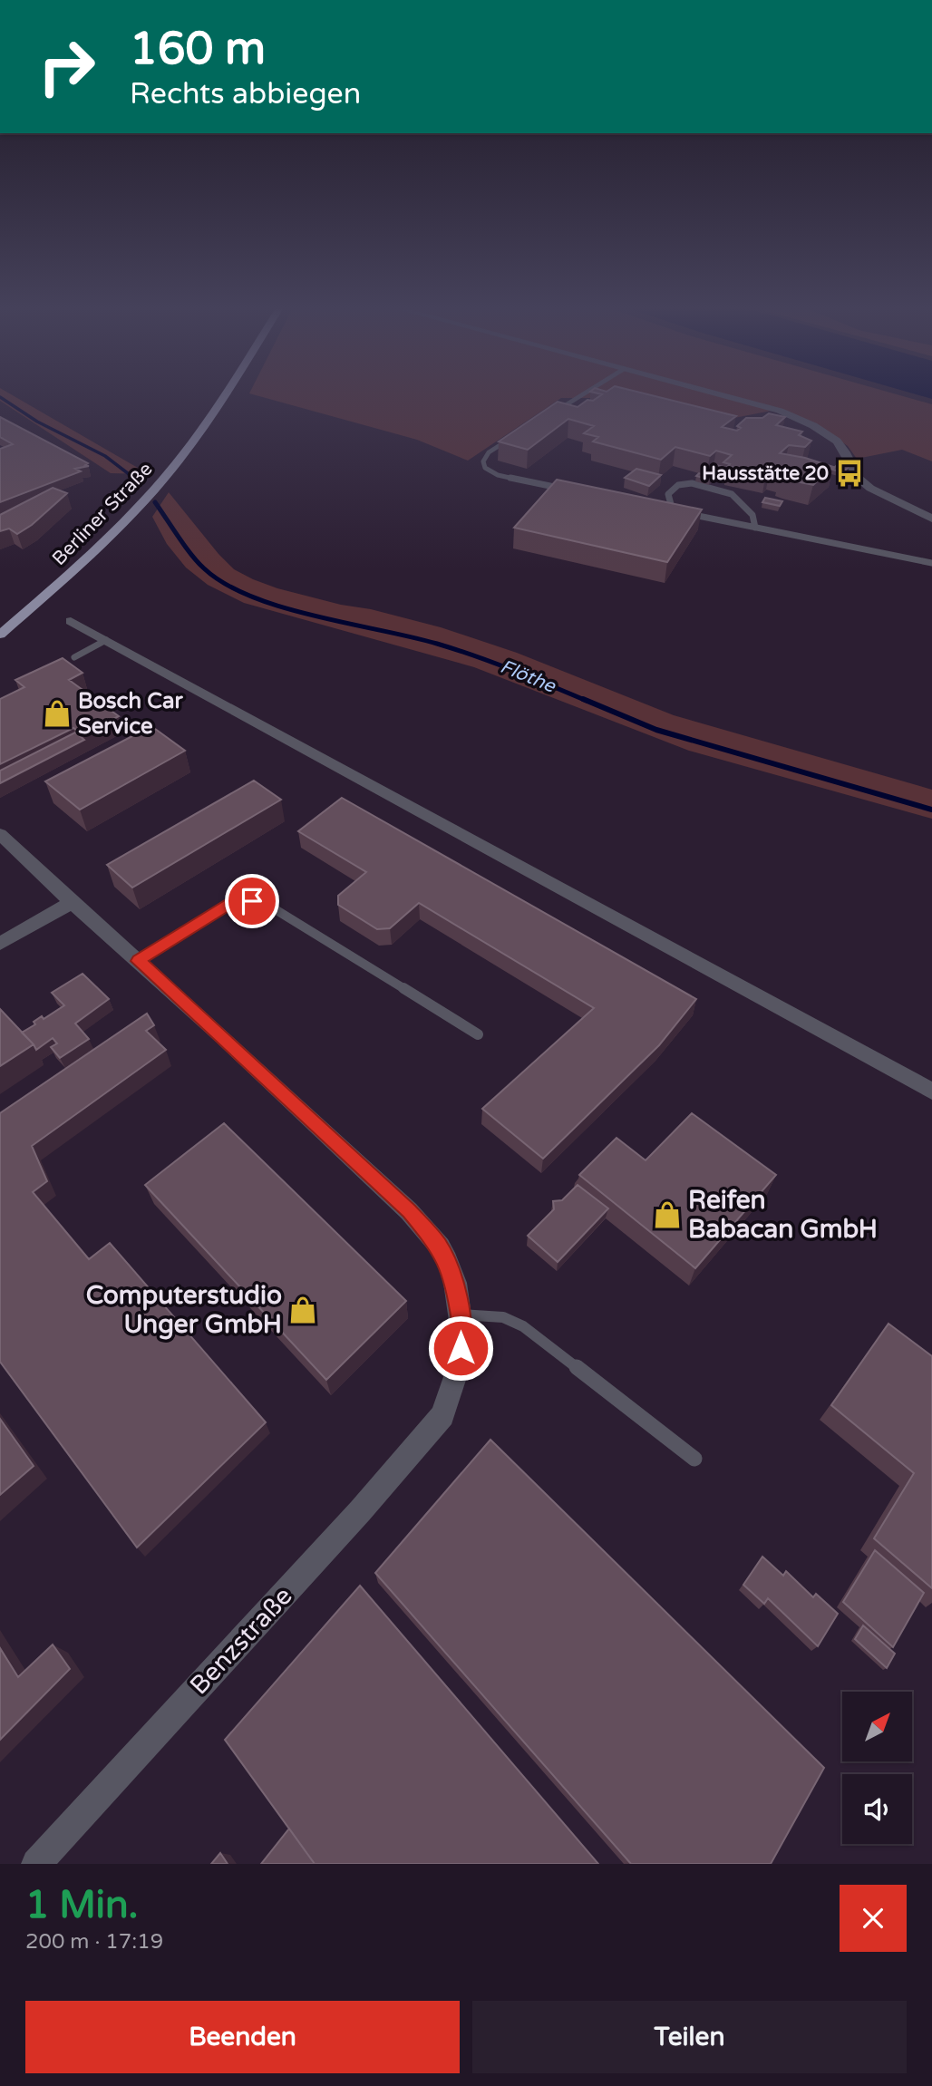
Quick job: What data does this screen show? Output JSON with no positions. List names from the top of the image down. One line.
{"streets":{"main road":["Berliner Straße"],"street":["Benzstraße"]},"water":["Flöthe"],"places":{"bus stop":["Hausstätte 20"],"shop":["Bosch Car Service","Reifen Babacan GmbH","Computerstudio Unger GmbH"]},"north":"top right","page":{"turn":["160 m","Rechts abbiegen"],"heading":["1 Min.","200 m · 17:19"],"buttons":["Beenden","Teilen"]}}
